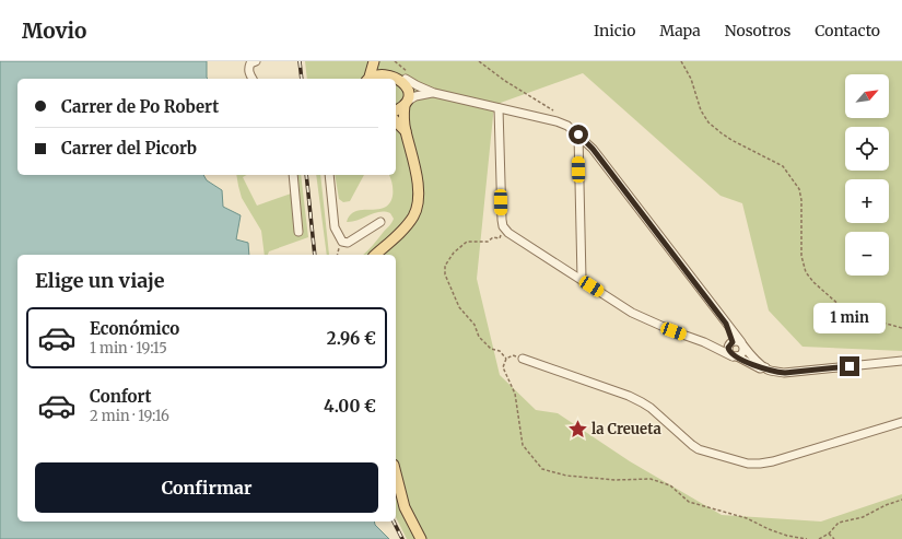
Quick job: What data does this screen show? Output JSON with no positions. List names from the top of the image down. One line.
{"places":{"place":["la Creueta"]},"north":"top right","page":{"header":"Movio","nav":["Inicio","Mapa","Nosotros","Contacto"],"map_buttons":["+","−"],"banner":["Carrer de Po Robert","Carrer del Picorb"],"heading":"Elige un viaje","bubble":"1 min","list":[{"name":"Económico","note":"1 min · 19:15","value":"2.96 €"},{"name":"Confort","note":"2 min · 19:16","value":"4.00 €"}],"buttons":"Confirmar"}}
